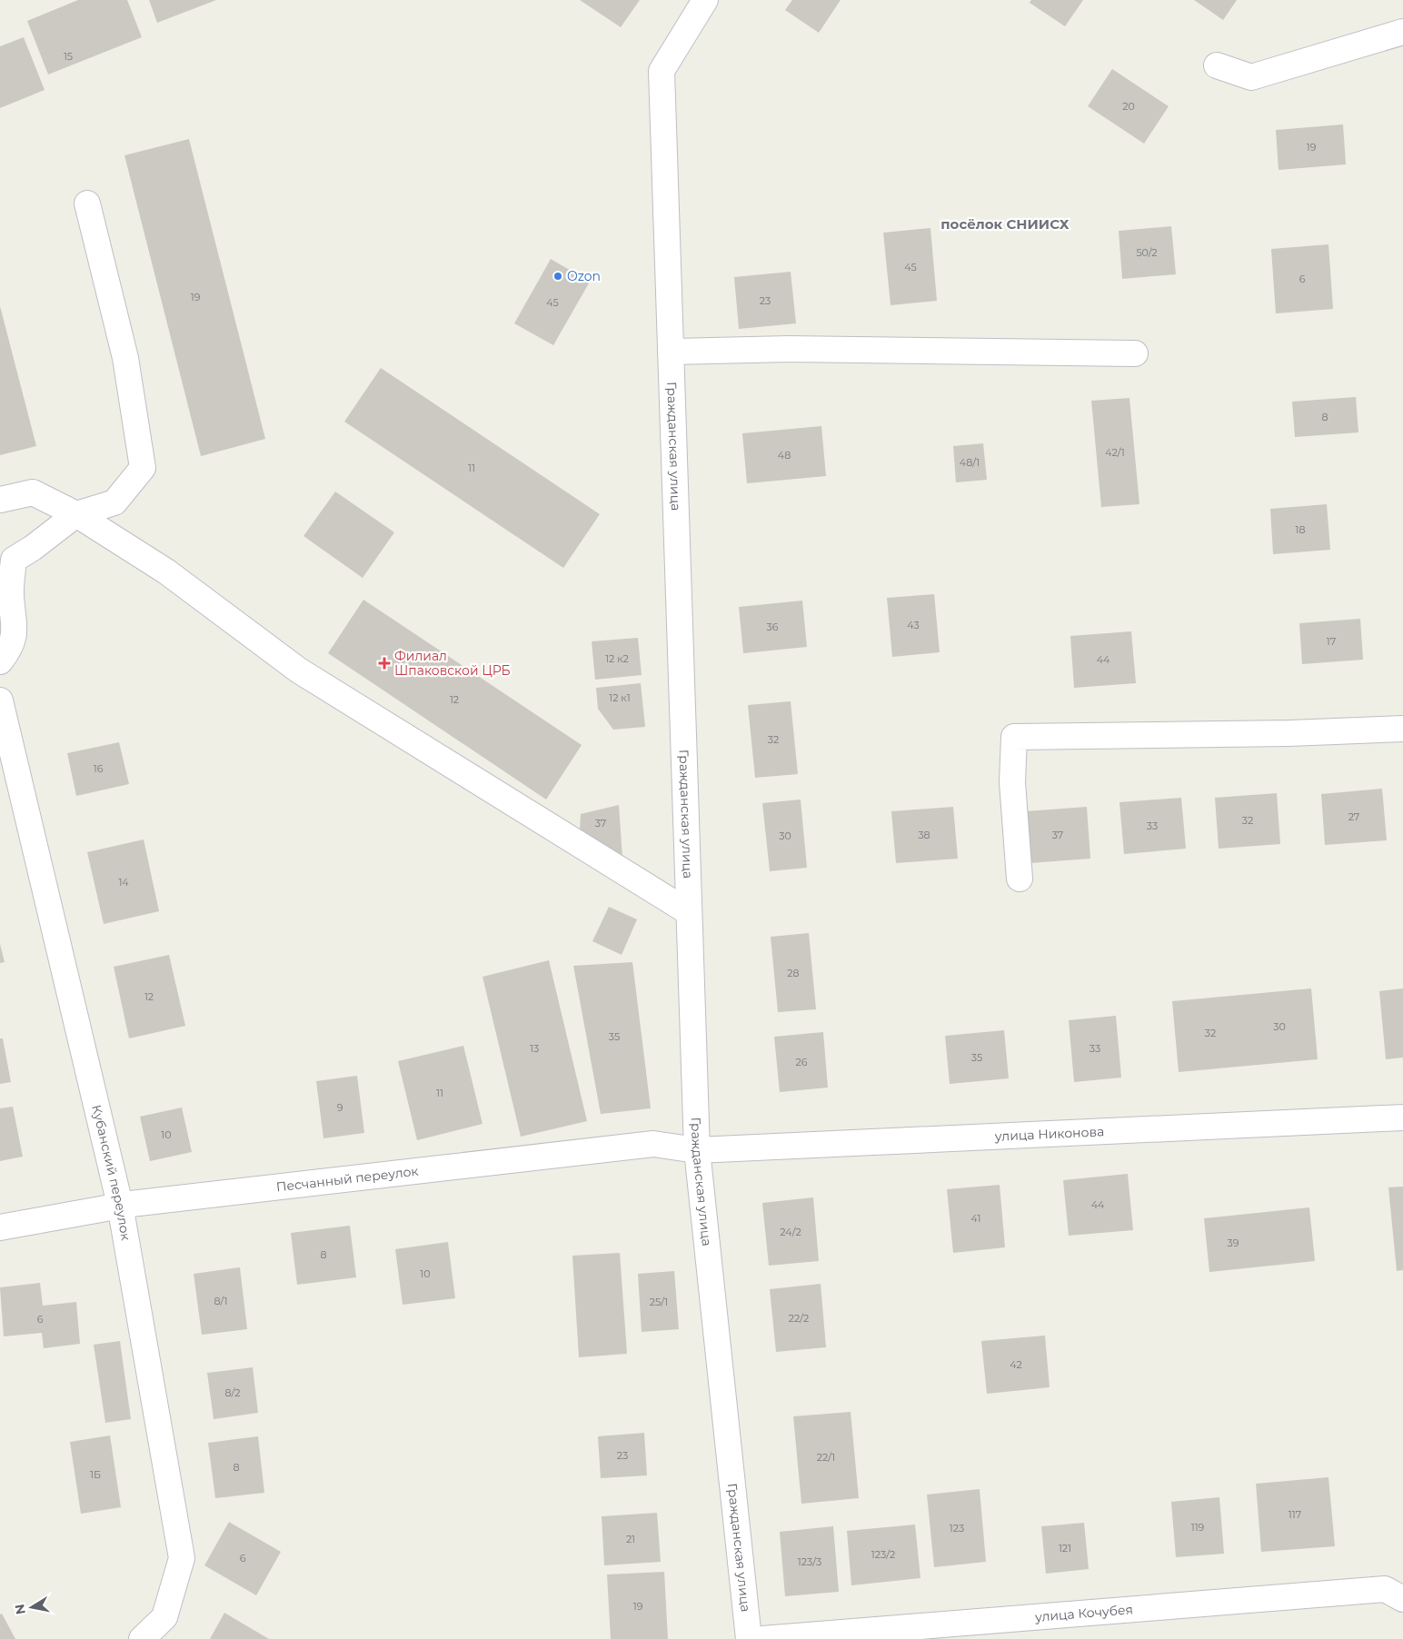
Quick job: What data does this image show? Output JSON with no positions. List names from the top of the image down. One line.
{"streets":{"street":["Гражданская улица","улица Никонова","Кубанский переулок","Песчанный переулок","улица Кочубея"]},"crossings":[["Гражданская улица","улица Никонова"],["Гражданская улица","Песчанный переулок"],["улица Никонова","Песчанный переулок"],["Кубанский переулок","Песчанный переулок"]],"districts":["посёлок СНИИСХ"],"places":{"other":["Ozon"],"health":["Филиал Шпаковской ЦРБ"]},"house_numbers":["15","20","19","50/2","45","6","19","23","45","8","42/1","48","48/1","11","18","43","36","17","12 к2","44","12 к1","12","32","16","27","32","37","33","38","37","30","14","28","12","30","32","35","13","33","35","26","11","9","10","44","41","24/2","39","8","10","8/1","25/1","22/2","6","42","8/2","23","22/1","8","1Б","117","119","123","21","121","123/2","6","123/3","19"],"north":"left"}
